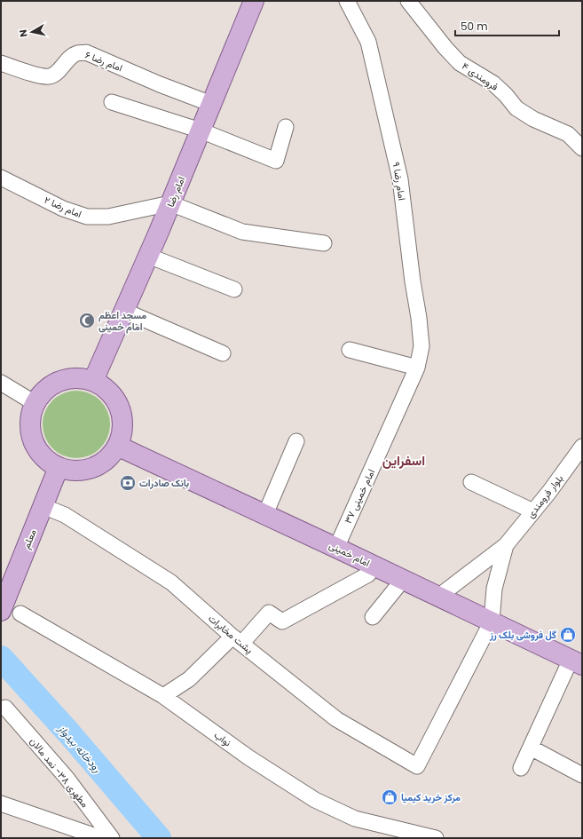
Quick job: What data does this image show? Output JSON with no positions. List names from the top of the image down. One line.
{"streets":{"main road":["امام رضا","معلم","امام خمینی"],"street":["امام رضا ۶","فرومندی ۴","امام رضا ۹","امام رضا ۲","امام خمینی ۳۷","بلوار فرومندی","پشت مخابرات","نواب","مطهری ۳۸- نمد مالان"]},"crossings":[["امام رضا ۶","امام رضا"],["امام رضا ۹","امام خمینی ۳۷"],["امام رضا","امام رضا ۲"],["امام رضا","معلم"],["امام رضا","امام خمینی"],["امام خمینی ۳۷","امام خمینی"],["معلم","امام خمینی"],["معلم","پشت مخابرات"],["امام خمینی","پشت مخابرات"]],"districts":["اسفراین"],"water":["رودخانه بیدواز"],"places":{"mosque":["مسجد اعظم امام خمینی"],"bank":["بانک صادرات"],"shop":["گل فروشی بلک رز","مرکز خرید کیمیا"]},"scale_bar":"50 m","north":"left"}
